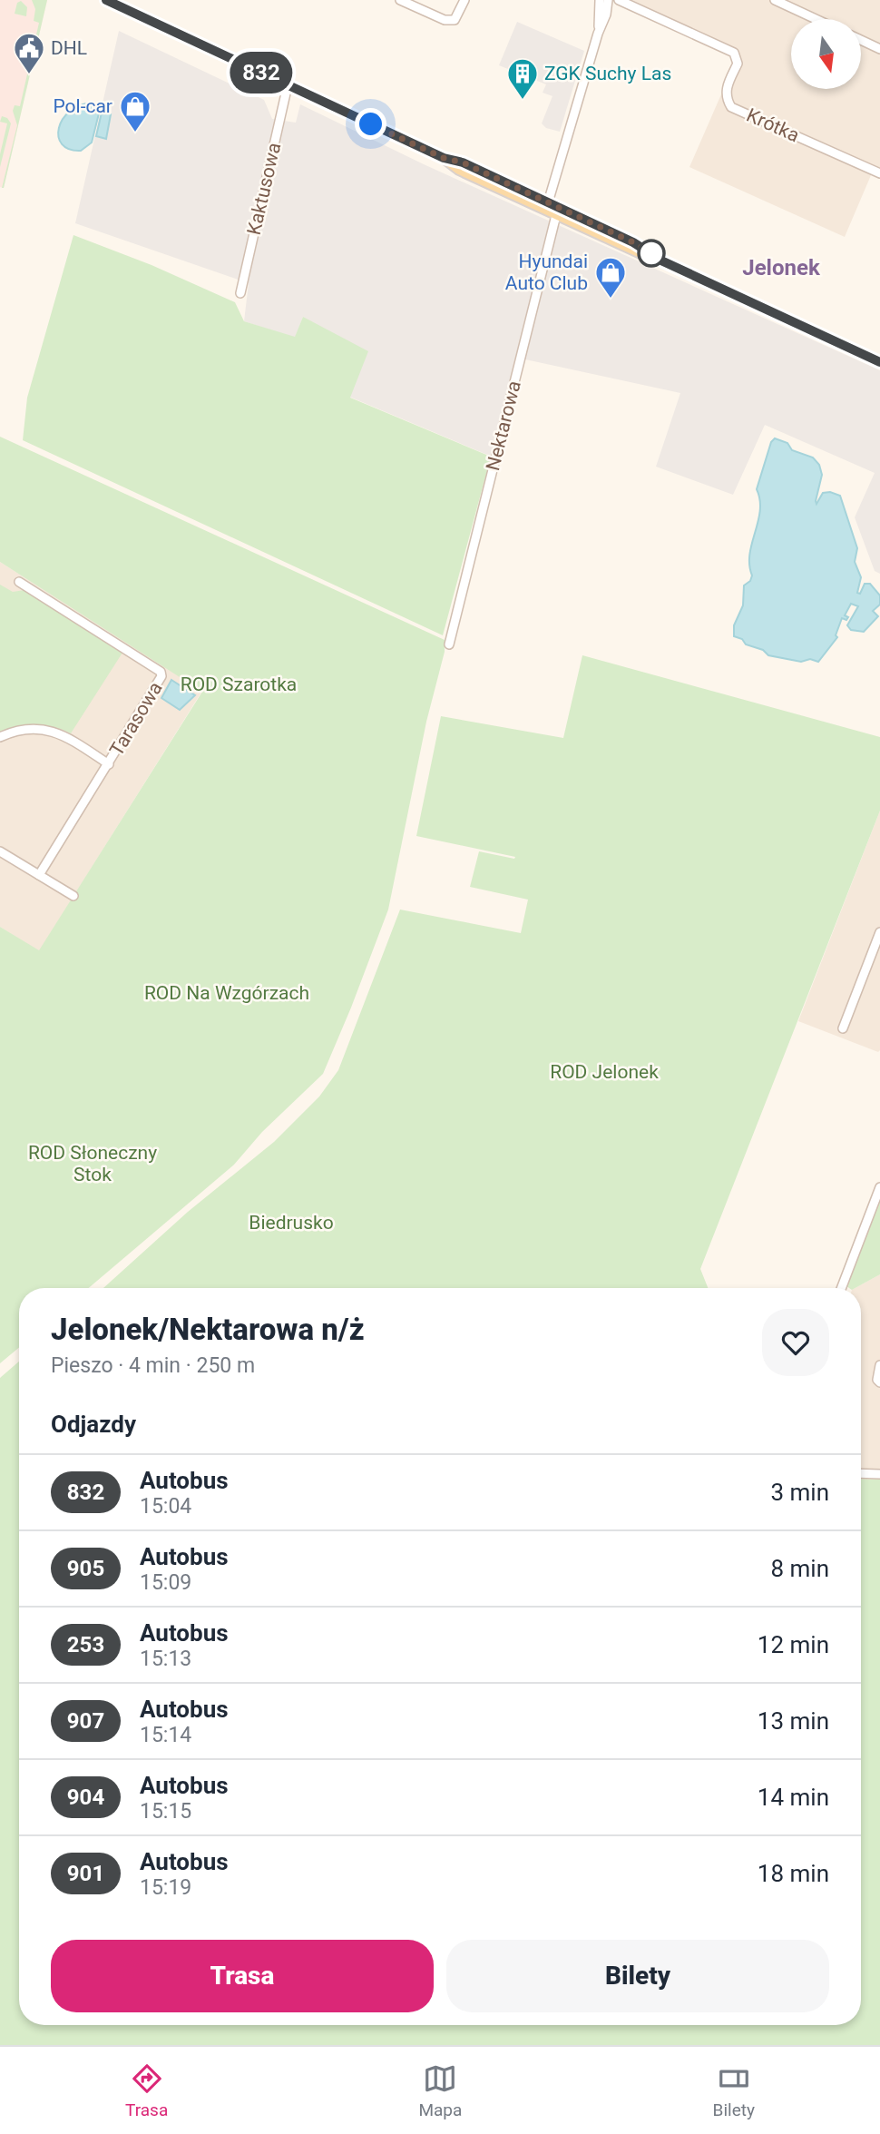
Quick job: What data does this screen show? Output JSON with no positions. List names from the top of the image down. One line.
{"streets":{"street":["Krótka","Kaktusowa","Nektarowa","Tarasowa"]},"districts":["Jelonek"],"parks":["ROD Szarotka","ROD Na Wzgórzach","ROD Jelonek","ROD Słoneczny Stok","Biedrusko"],"places":{"public building":["DHL"],"building":["ZGK Suchy Las"],"shop":["Pol-car","Hyundai Auto Club"]},"lines":["bus line 832"],"north":"bottom","page":{"on_map":"832","heading":[["Jelonek/Nektarowa n/ż","Pieszo · 4 min · 250 m"],"Odjazdy"],"list":[{"mark":"832","name":"Autobus","note":"15:04","value":"3 min"},{"mark":"905","name":"Autobus","note":"15:09","value":"8 min"},{"mark":"253","name":"Autobus","note":"15:13","value":"12 min"},{"mark":"907","name":"Autobus","note":"15:14","value":"13 min"},{"mark":"904","name":"Autobus","note":"15:15","value":"14 min"},{"mark":"901","name":"Autobus","note":"15:19","value":"18 min"}],"buttons":["Trasa","Bilety"],"tabs":["Trasa","Mapa","Bilety"]}}
